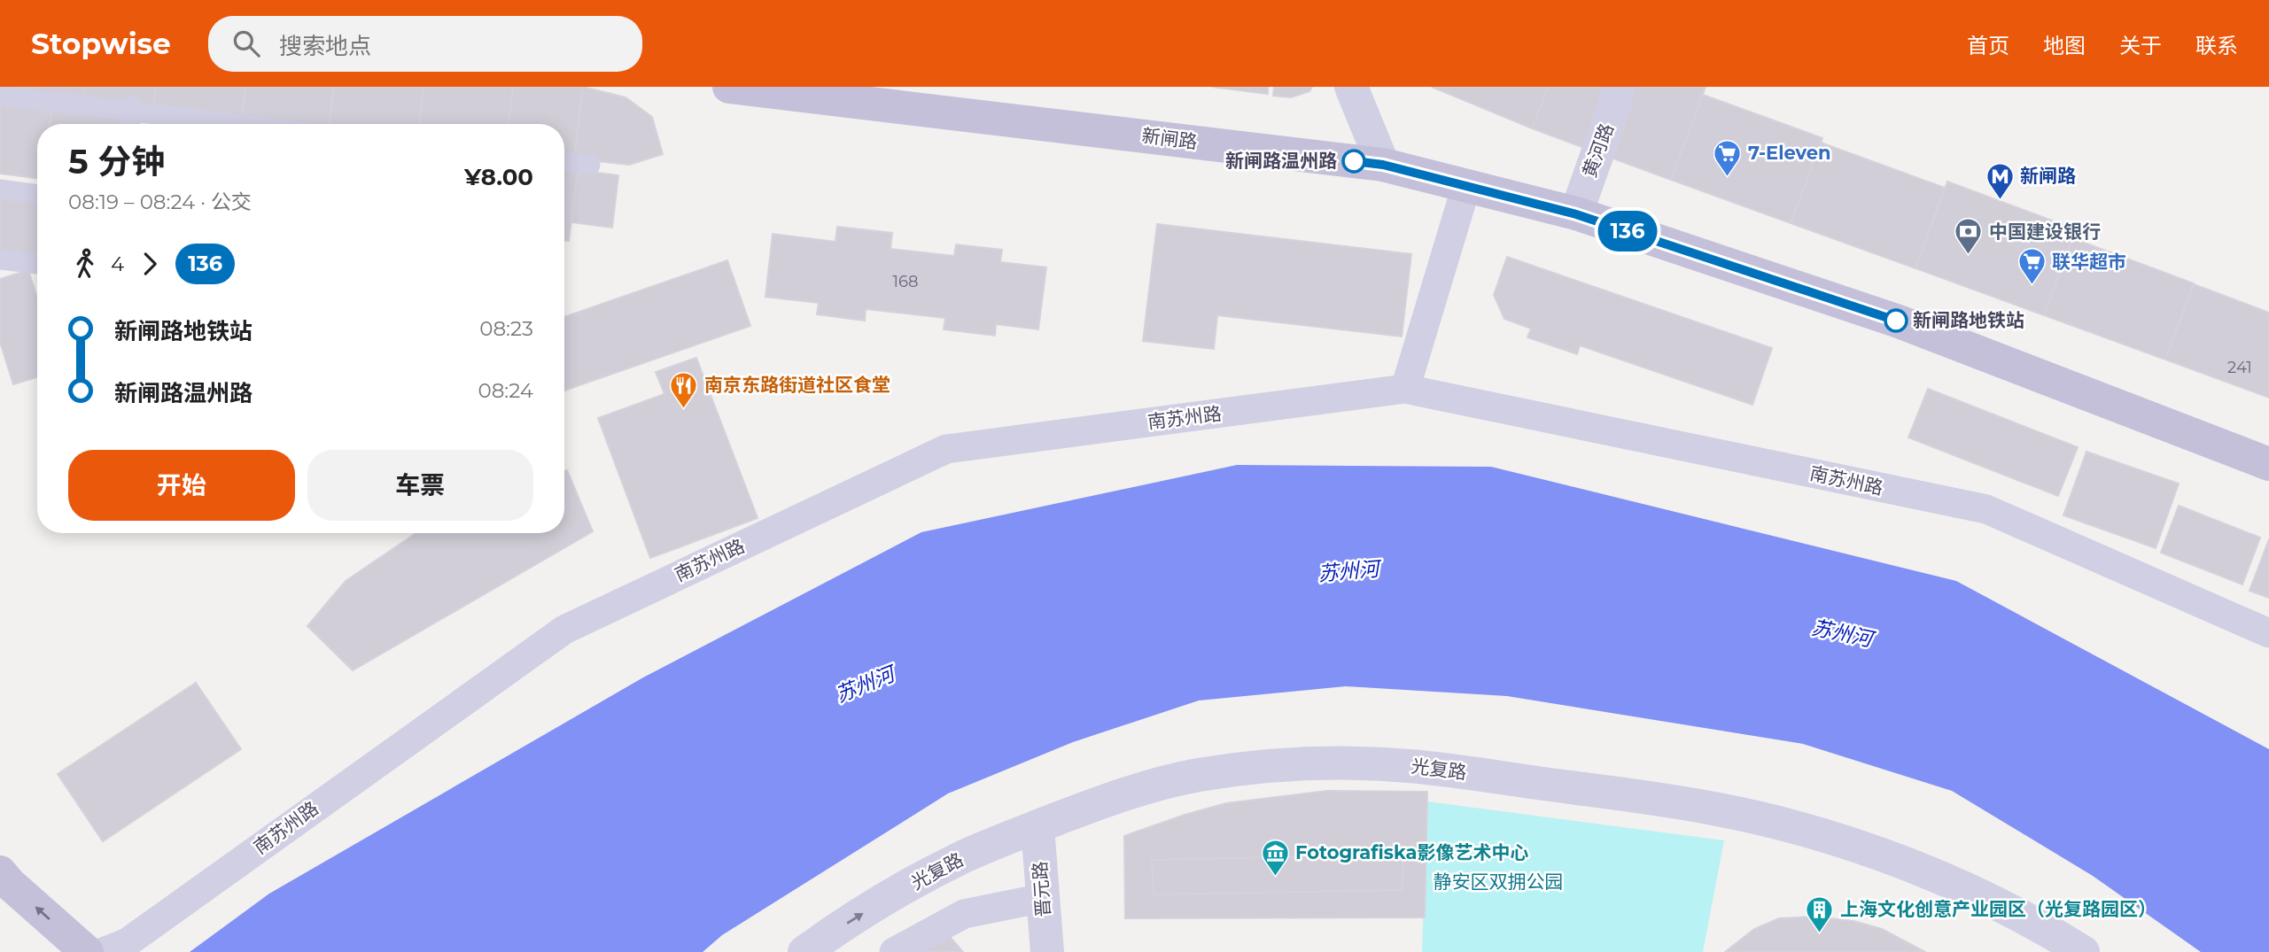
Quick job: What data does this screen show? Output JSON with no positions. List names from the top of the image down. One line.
{"streets":{"main road":["新闸路"],"street":["黄河路","南苏州路","光复路","晋元路"]},"crossings":[["新闸路","黄河路"],["光复路","晋元路"]],"water":["苏州河"],"parks":["静安区双拥公园"],"places":{"other":["新闸路温州路","新闸路地铁站"],"supermarket":["7-Eleven","联华超市"],"metro station":["新闸路"],"bank":["中国建设银行"],"restaurant":["南京东路街道社区食堂"],"museum":["Fotografiska影像艺术中心"],"building":["上海文化创意产业园区（光复路园区）"]},"lines":["bus line 136"],"house_numbers":["168","241"],"page":{"header":"Stopwise","search":"搜索地点","nav":["首页","地图","关于","联系"],"on_map":"136","heading":["5 分钟","08:19 – 08:24 · 公交","¥8.00"],"legs":["4","136"],"list":[{"name":"新闸路地铁站","value":"08:23"},{"name":"新闸路温州路","value":"08:24"}],"buttons":["开始","车票"]}}
